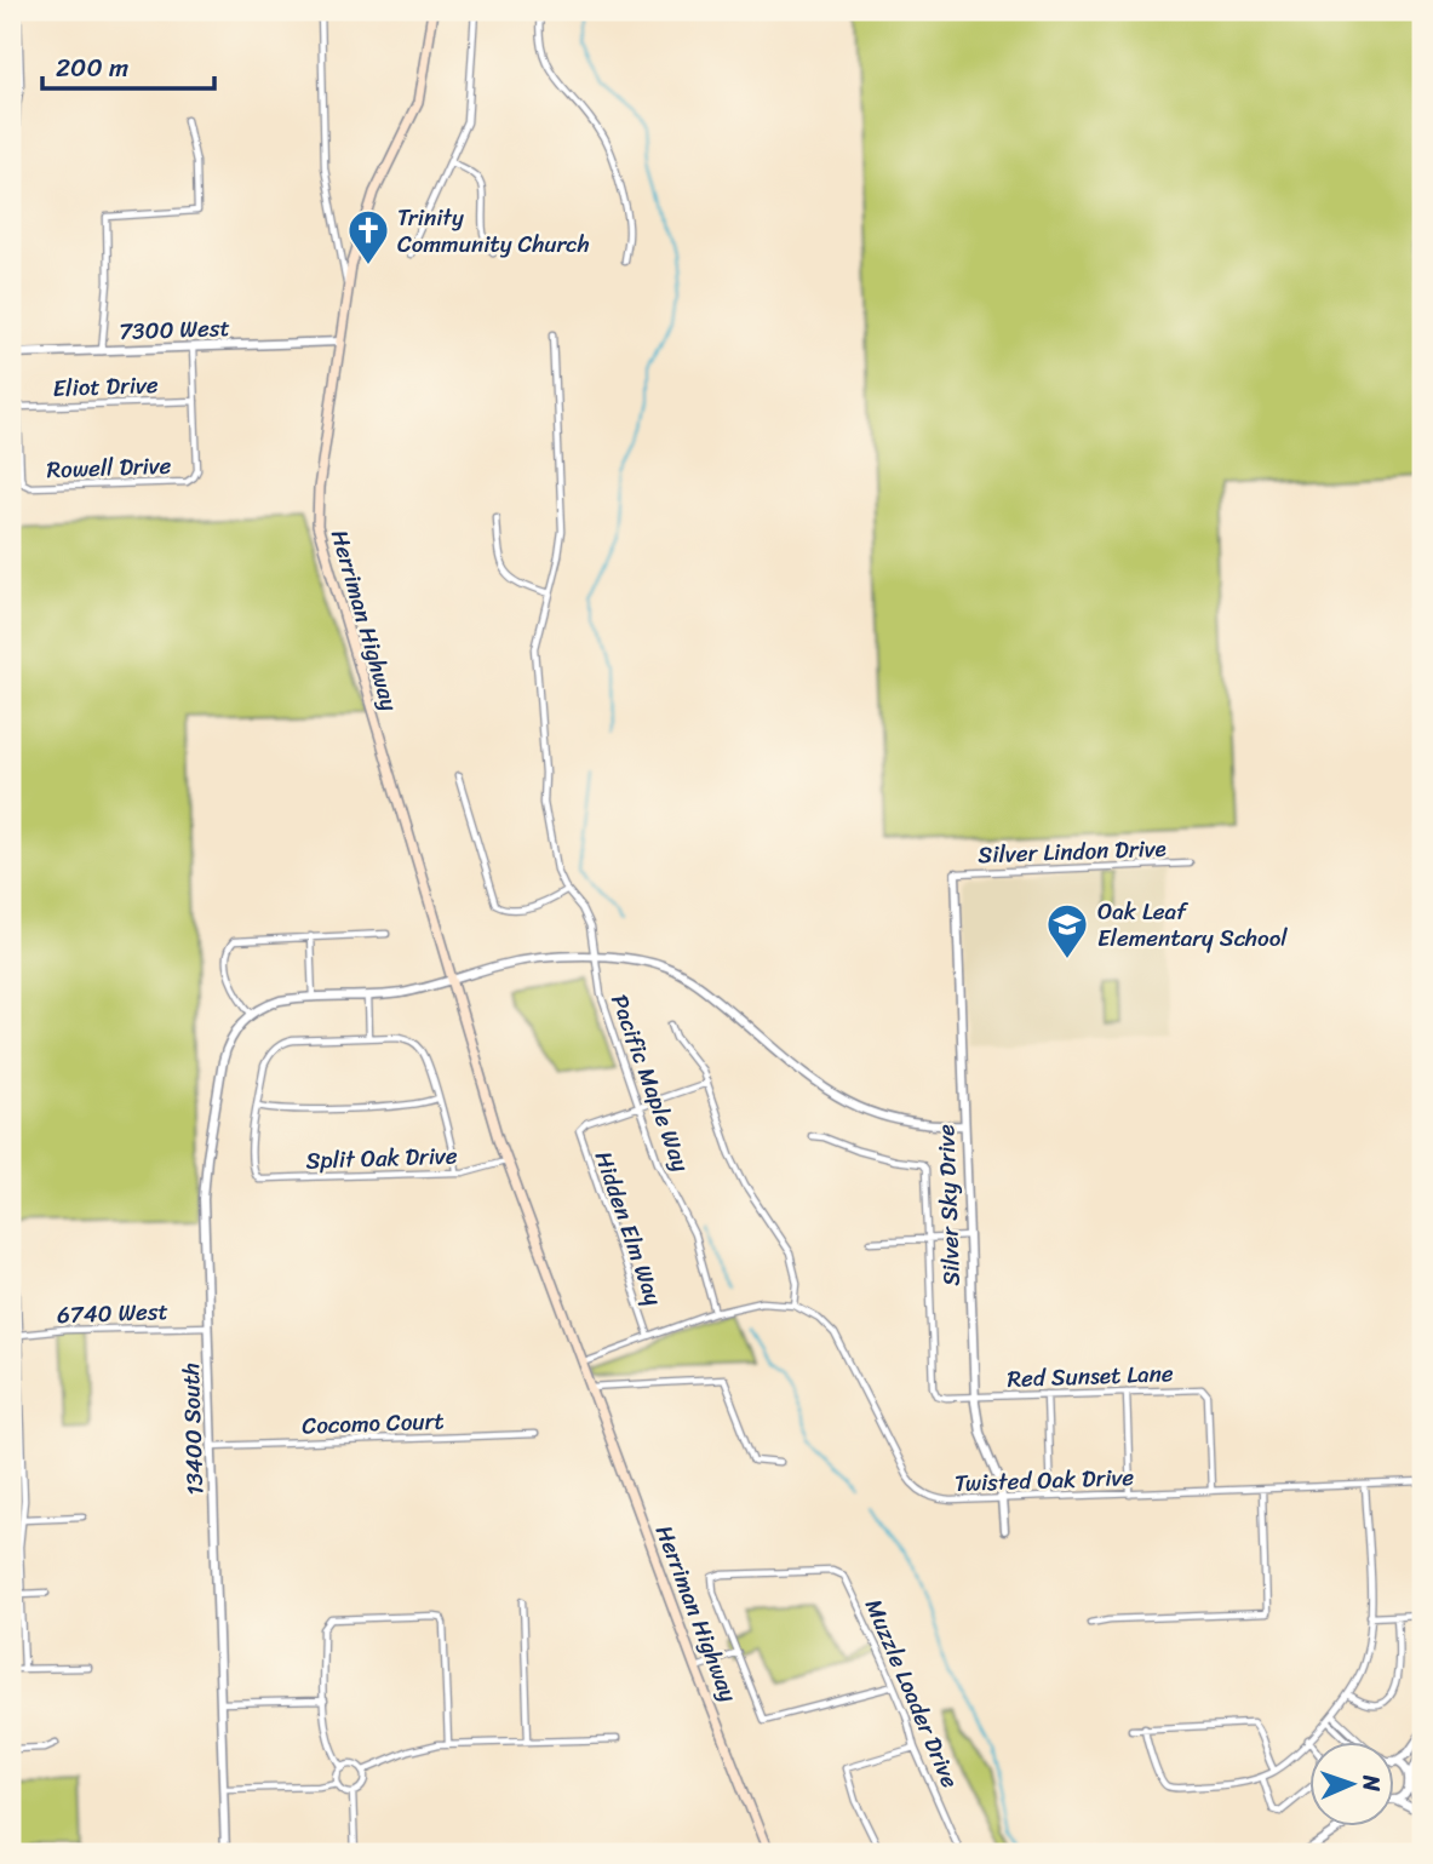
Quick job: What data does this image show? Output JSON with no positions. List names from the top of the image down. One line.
{"streets":{"main road":["Herriman Highway"],"street":["7300 West","Eliot Drive","Rowell Drive","Silver Lindon Drive","Pacific Maple Way","Split Oak Drive","Silver Sky Drive","Hidden Elm Way","6740 West","Red Sunset Lane","Cocomo Court","13400 South","Twisted Oak Drive","Muzzle Loader Drive"]},"crossings":[["7300 West","Herriman Highway"],["Eliot Drive","Rowell Drive"],["Herriman Highway","Split Oak Drive"],["Silver Lindon Drive","Silver Sky Drive"],["Pacific Maple Way","Hidden Elm Way"],["Silver Sky Drive","Red Sunset Lane"],["Silver Sky Drive","Twisted Oak Drive"],["6740 West","13400 South"],["Red Sunset Lane","Twisted Oak Drive"],["Cocomo Court","13400 South"]],"places":{"church":["Trinity Community Church"],"school or university":["Oak Leaf Elementary School"]},"scale_bar":"200 m","north":"right"}
